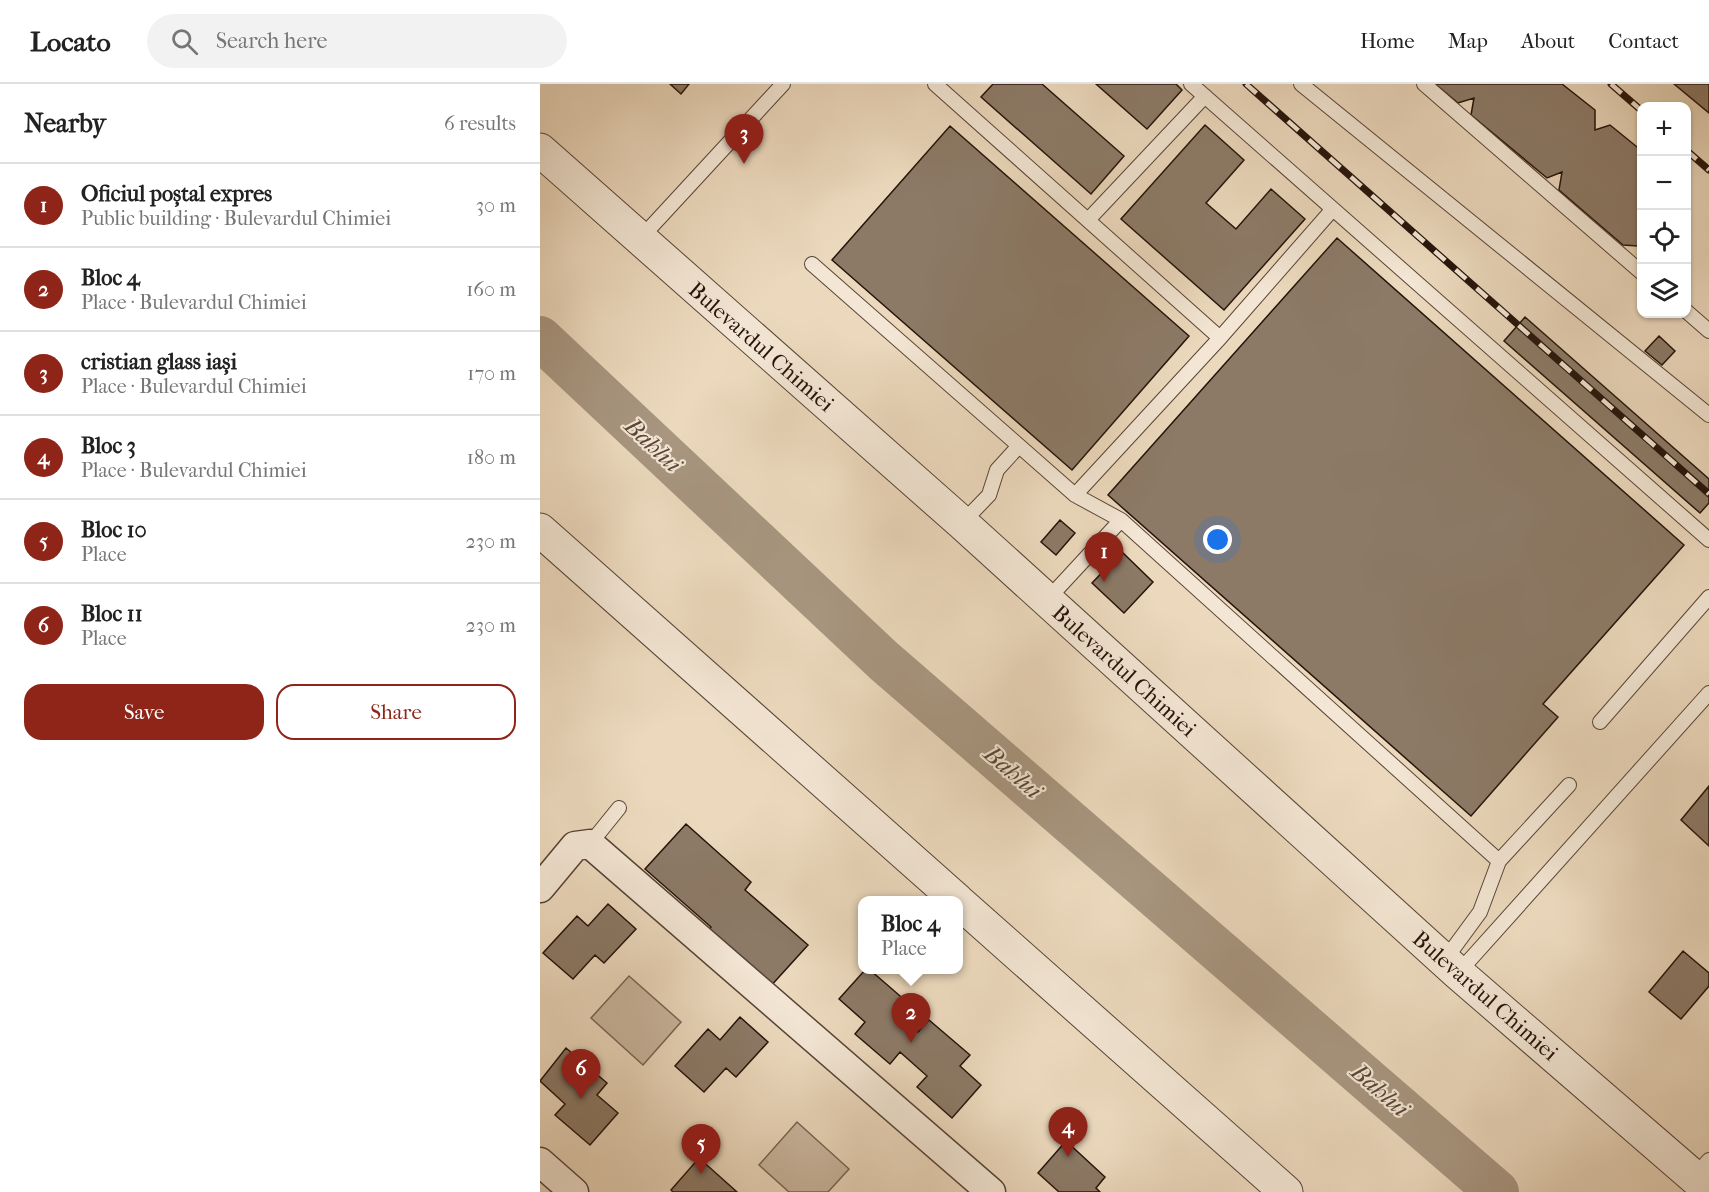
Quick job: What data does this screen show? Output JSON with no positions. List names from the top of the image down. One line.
{"streets":{"street":["Bulevardul Chimiei"]},"water":["Bahlui"],"page":{"header":"Locato","search":"Search here","nav":["Home","Map","About","Contact"],"heading":["Nearby","6 results"],"map_buttons":["+","−"],"pins":["3","1","2","6","4","5"],"list":[{"mark":"1","name":"Oficiul poștal expres","note":"Public building · Bulevardul Chimiei","value":"30 m"},{"mark":"2","name":"Bloc 4","note":"Place · Bulevardul Chimiei","value":"160 m"},{"mark":"3","name":"cristian glass iași","note":"Place · Bulevardul Chimiei","value":"170 m"},{"mark":"4","name":"Bloc 3","note":"Place · Bulevardul Chimiei","value":"180 m"},{"mark":"5","name":"Bloc 10","note":"Place","value":"230 m"},{"mark":"6","name":"Bloc 11","note":"Place","value":"230 m"}],"buttons":["Save","Share"],"popup":["Bloc 4","Place"]}}
